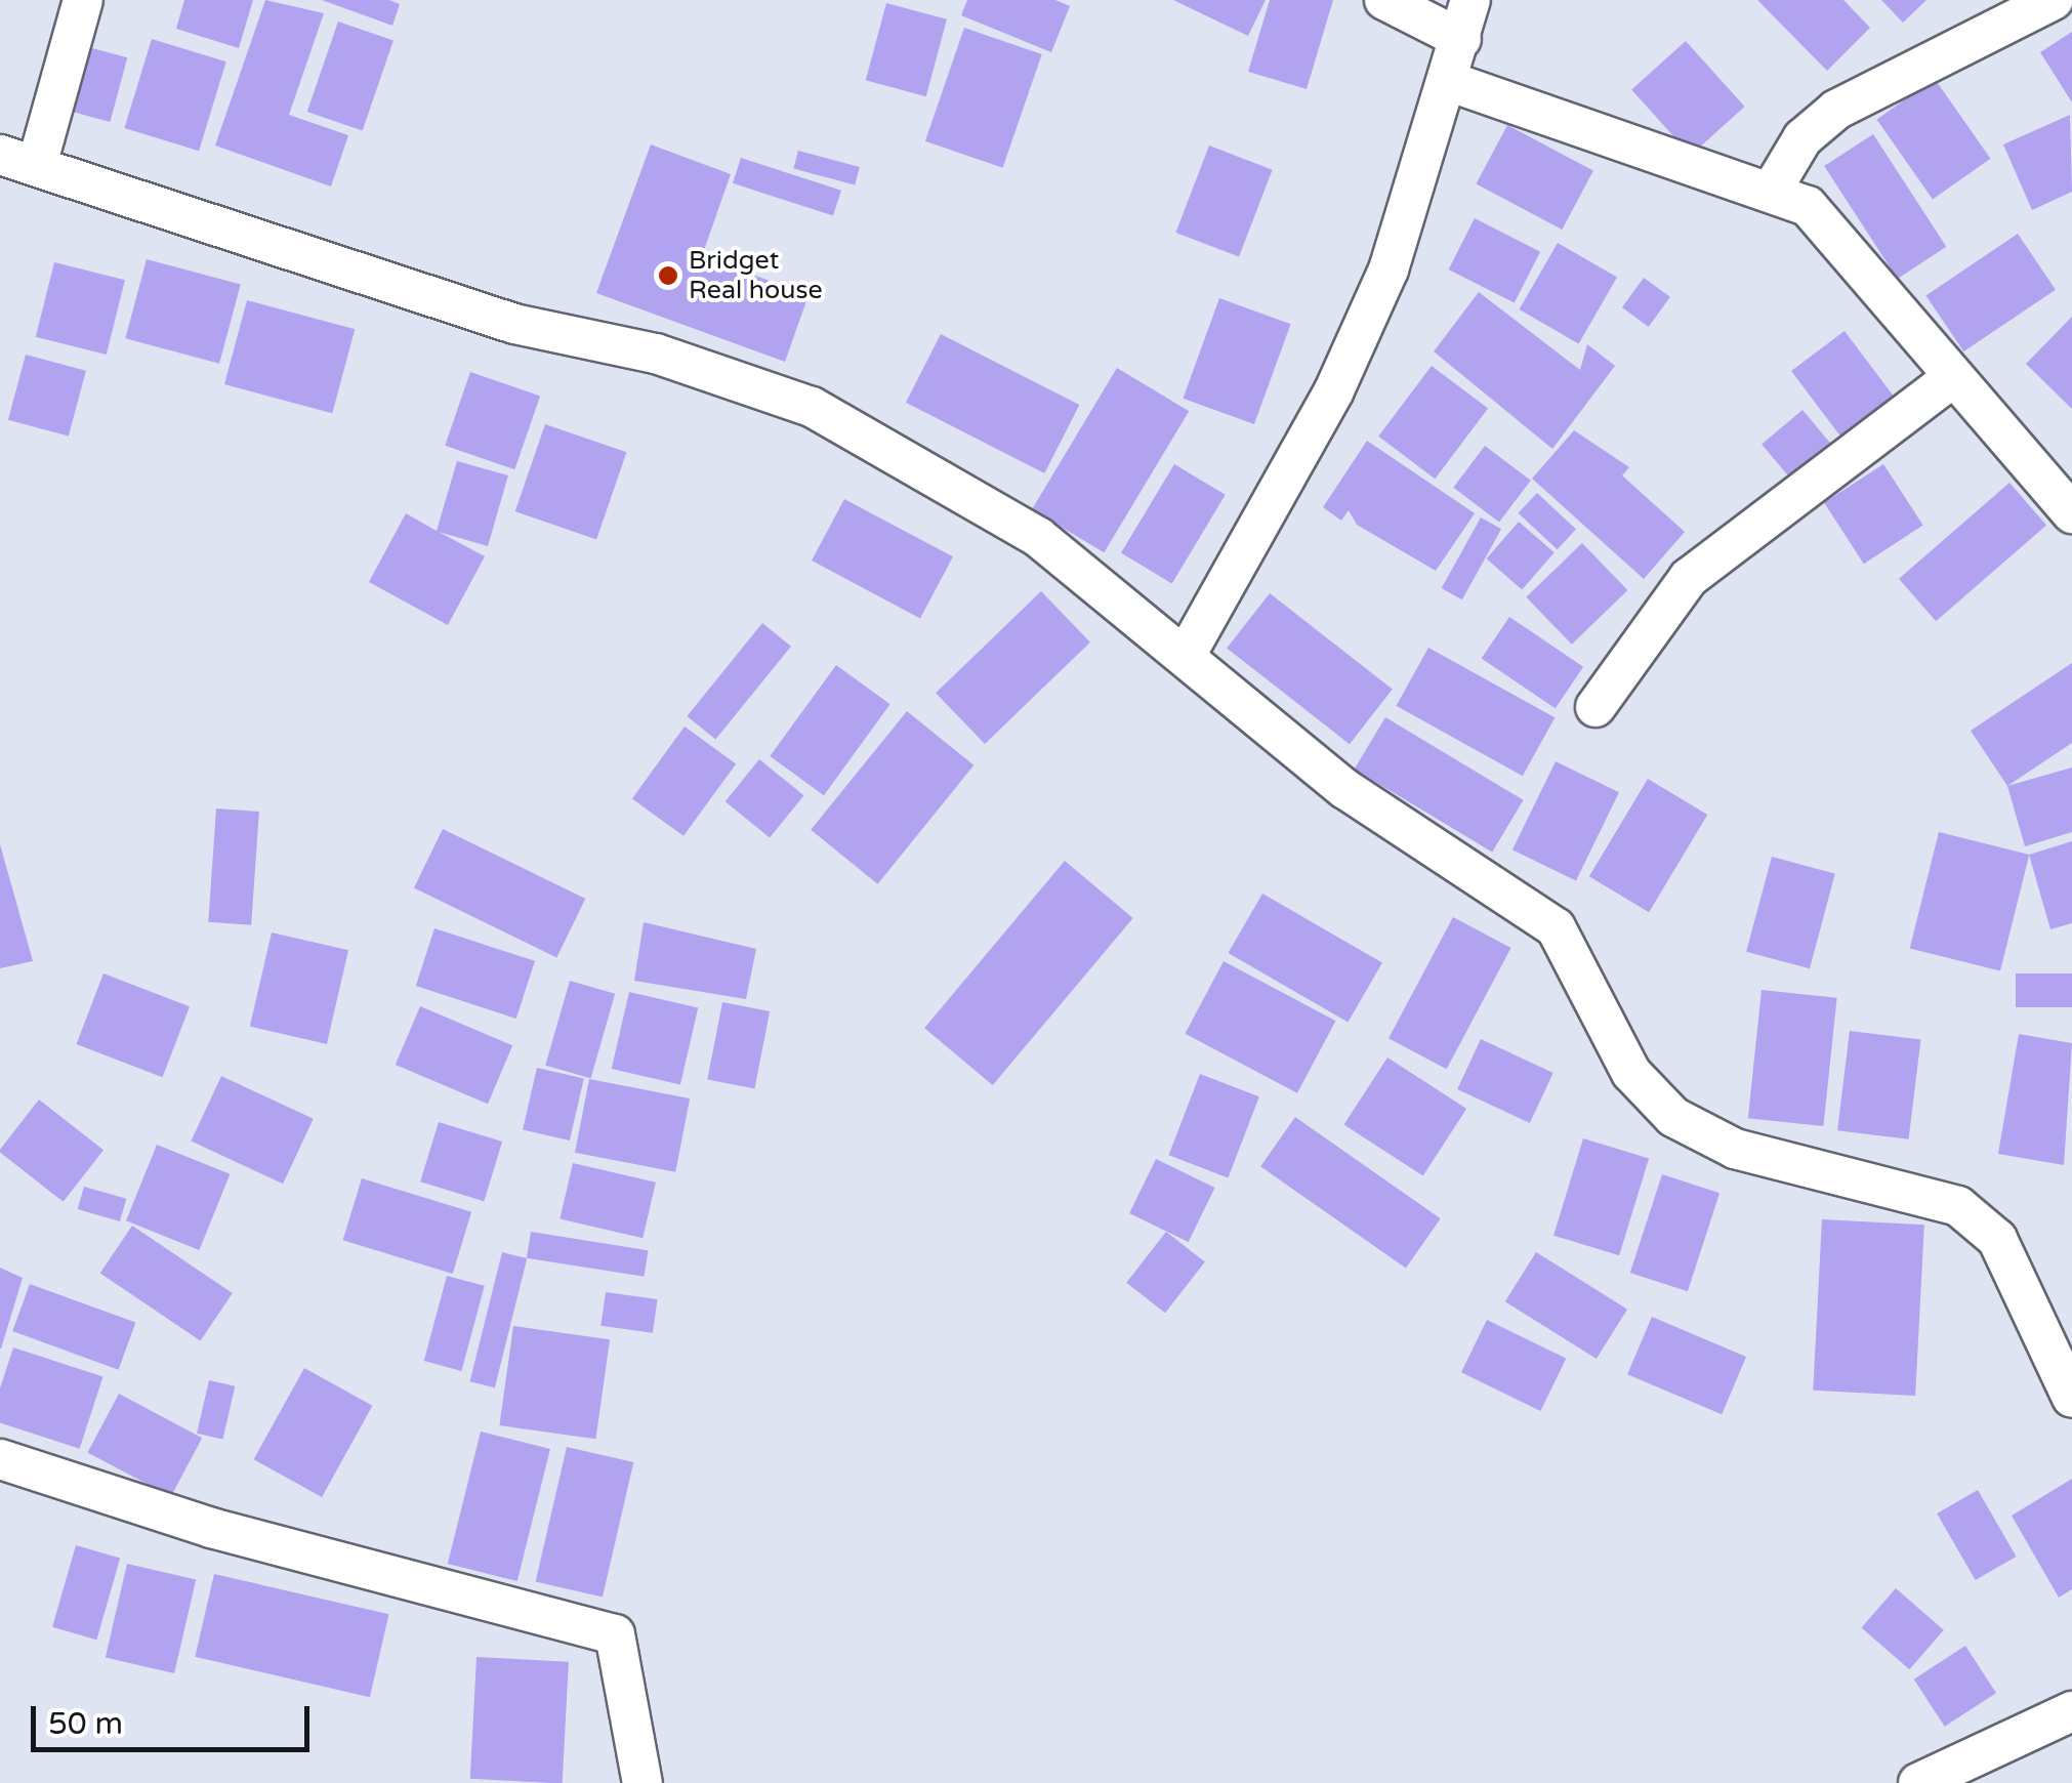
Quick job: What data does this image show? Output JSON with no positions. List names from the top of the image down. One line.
{"places":["Bridget Real house"],"scale_bar":"50 m"}
